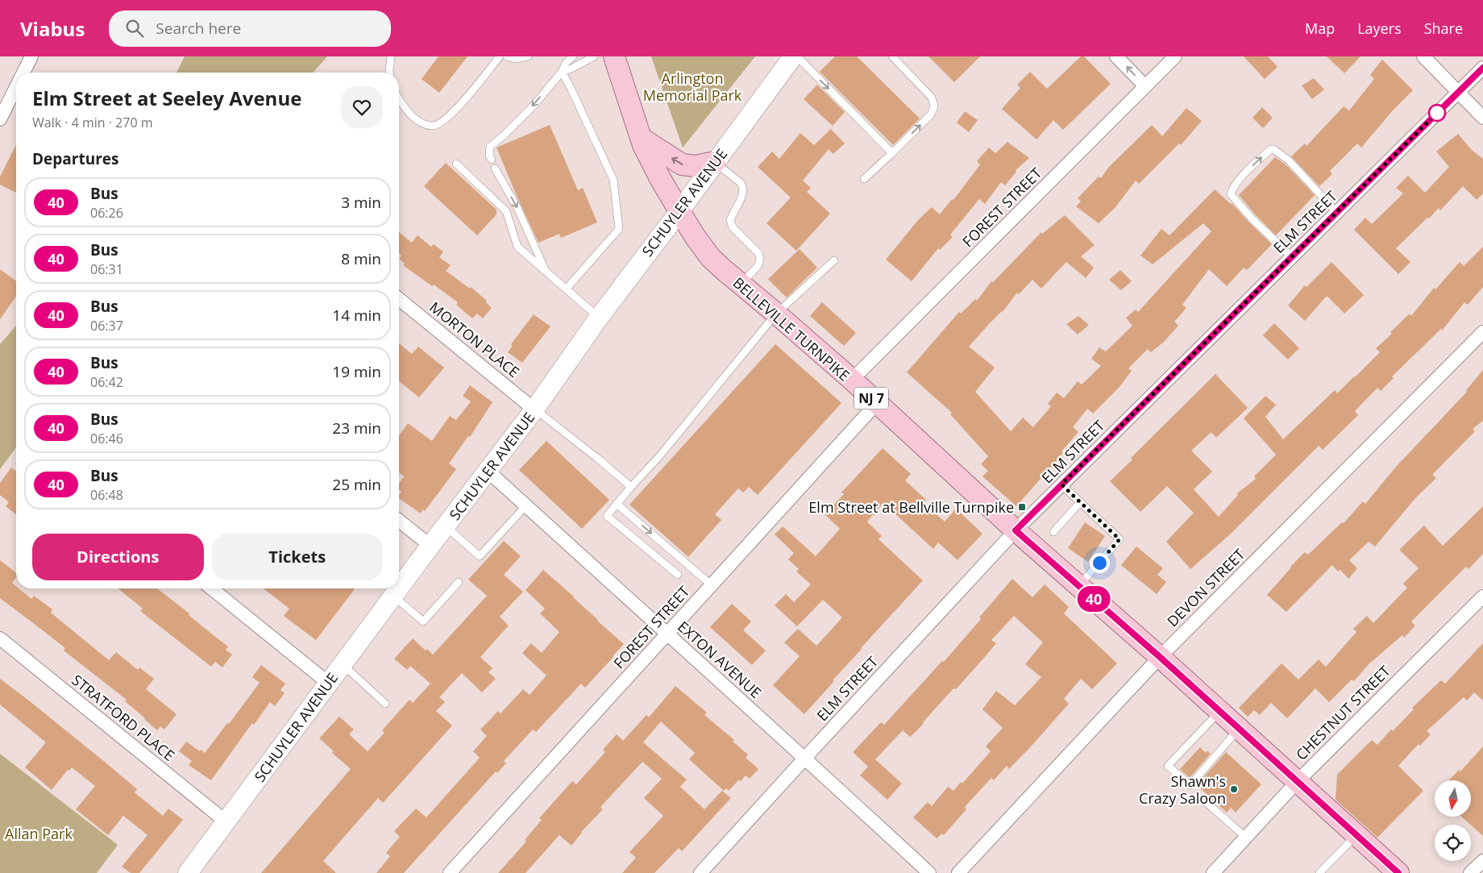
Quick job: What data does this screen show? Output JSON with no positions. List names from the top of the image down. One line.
{"streets":{"main road":["BELLEVILLE TURNPIKE","NJ 7"],"street":["SCHUYLER AVENUE","FOREST STREET","ELM STREET","MORTON PLACE","DEVON STREET","EXTON AVENUE","CHESTNUT STREET","STRATFORD PLACE"]},"crossings":[["SCHUYLER AVENUE","BELLEVILLE TURNPIKE"],["SCHUYLER AVENUE","MORTON PLACE"],["SCHUYLER AVENUE","EXTON AVENUE"],["SCHUYLER AVENUE","STRATFORD PLACE"],["FOREST STREET","BELLEVILLE TURNPIKE"],["FOREST STREET","EXTON AVENUE"],["ELM STREET","BELLEVILLE TURNPIKE"],["ELM STREET","EXTON AVENUE"],["BELLEVILLE TURNPIKE","DEVON STREET"],["BELLEVILLE TURNPIKE","CHESTNUT STREET"]],"parks":["Arlington Memorial Park","Allan Park"],"places":{"transit":["Elm Street at Bellville Turnpike"],"other":["Shawn's Crazy Saloon"]},"lines":["bus line 40"],"north":"bottom","page":{"header":"Viabus","search":"Search here","nav":["Map","Layers","Share"],"on_map":"40","heading":[["Elm Street at Seeley Avenue","Walk · 4 min · 270 m"],"Departures"],"list":[{"mark":"40","name":"Bus","note":"06:26","value":"3 min"},{"mark":"40","name":"Bus","note":"06:31","value":"8 min"},{"mark":"40","name":"Bus","note":"06:37","value":"14 min"},{"mark":"40","name":"Bus","note":"06:42","value":"19 min"},{"mark":"40","name":"Bus","note":"06:46","value":"23 min"},{"mark":"40","name":"Bus","note":"06:48","value":"25 min"}],"buttons":["Directions","Tickets"]}}
